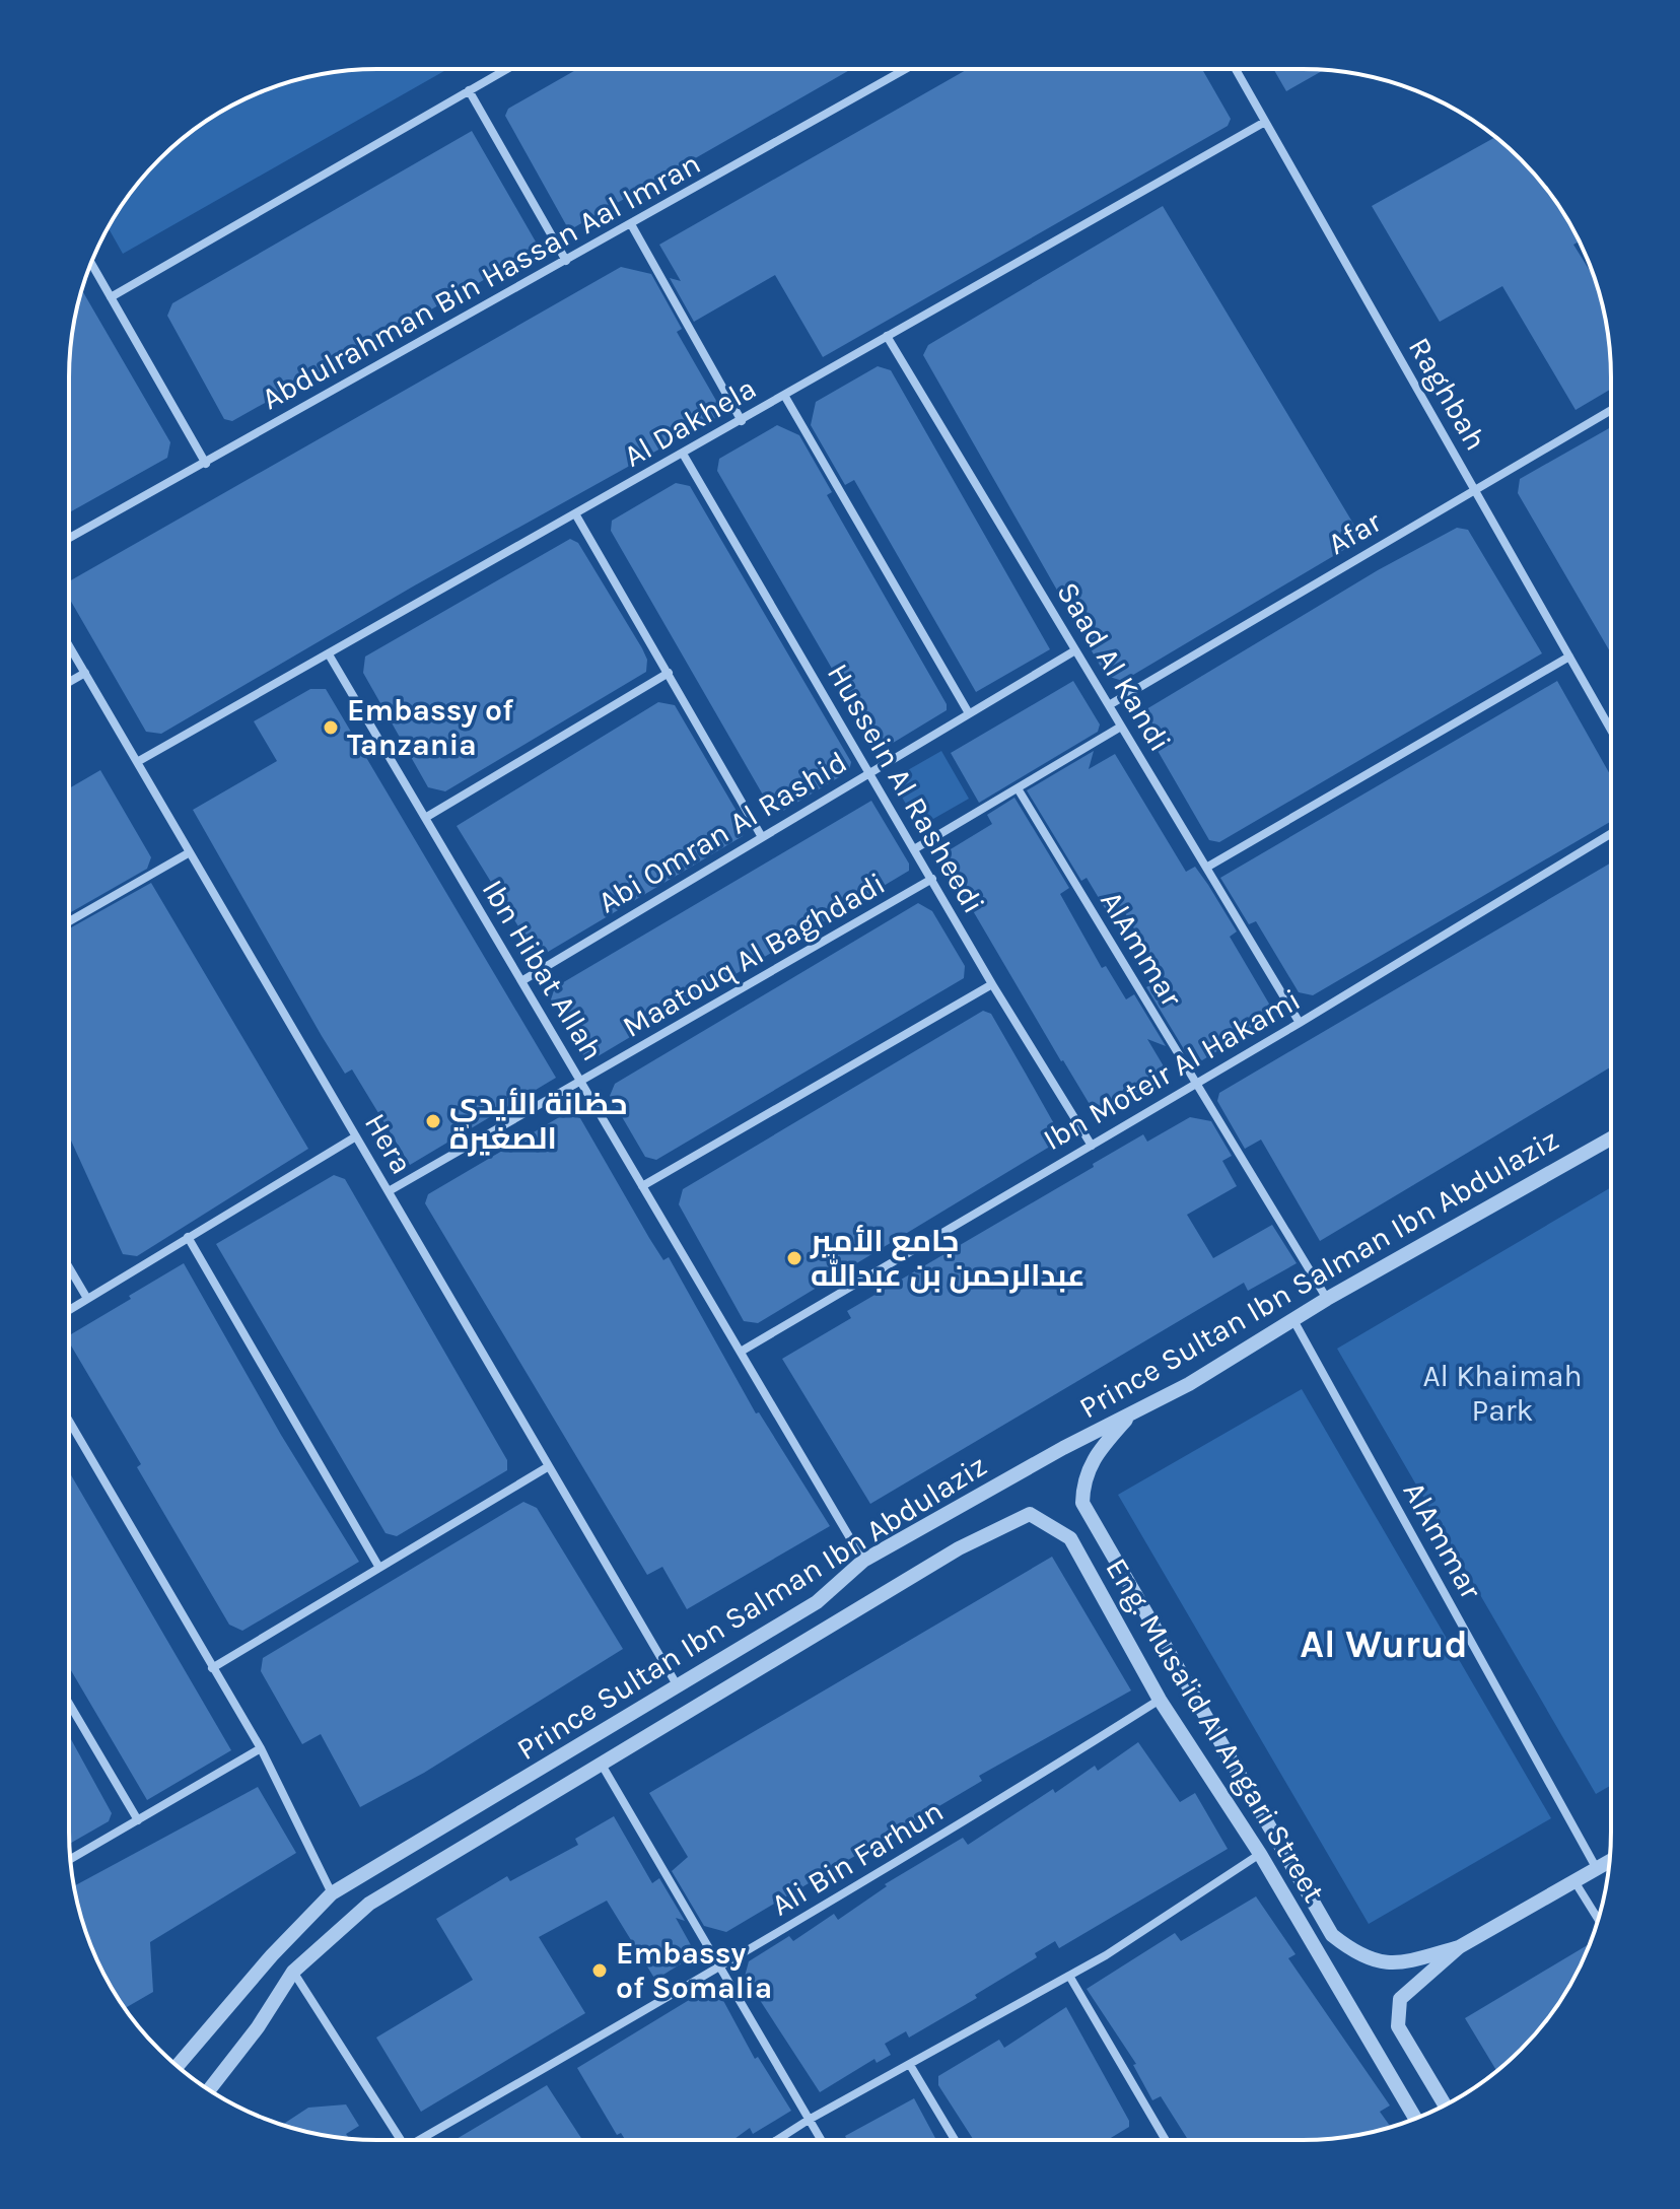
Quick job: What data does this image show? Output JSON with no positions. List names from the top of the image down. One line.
{"streets":{"street":["Abdulrahman Bin Hassan Aal Imran","Raghbah","Al Dakhela","Afar","Saad Al Kandi","Hussein Al Rasheedi","Abi Omran Al Rashid","AlAmmar","Maatouq Al Baghdadi","Ibn Hibat Allah","Ibn Moteir Al Hakami","Hera","Prince Sultan Ibn Salman Ibn Abdulaziz","Eng. Musa'id Al Angari Street","Ali Bin Farhun"]},"crossings":[["Raghbah","Al Dakhela"],["Raghbah","Afar"],["Al Dakhela","Saad Al Kandi"],["Al Dakhela","Hussein Al Rasheedi"],["Al Dakhela","Ibn Hibat Allah"],["Al Dakhela","Hera"],["Afar","Saad Al Kandi"],["Saad Al Kandi","Abi Omran Al Rashid"],["Saad Al Kandi","Maatouq Al Baghdadi"],["Saad Al Kandi","Ibn Moteir Al Hakami"],["Hussein Al Rasheedi","Abi Omran Al Rashid"],["Hussein Al Rasheedi","Maatouq Al Baghdadi"],["Hussein Al Rasheedi","Ibn Moteir Al Hakami"],["Abi Omran Al Rashid","Ibn Hibat Allah"],["AlAmmar","Maatouq Al Baghdadi"],["AlAmmar","Ibn Moteir Al Hakami"],["AlAmmar","Prince Sultan Ibn Salman Ibn Abdulaziz"],["Maatouq Al Baghdadi","Ibn Hibat Allah"],["Maatouq Al Baghdadi","Hera"],["Ibn Hibat Allah","Ibn Moteir Al Hakami"],["Ibn Hibat Allah","Prince Sultan Ibn Salman Ibn Abdulaziz"],["Hera","Prince Sultan Ibn Salman Ibn Abdulaziz"],["Prince Sultan Ibn Salman Ibn Abdulaziz","Eng. Musa'id Al Angari Street"],["Eng. Musa'id Al Angari Street","Ali Bin Farhun"]],"districts":["Al Wurud"],"parks":["Al Khaimah Park"],"places":["Embassy of Tanzania","حضانة الأيدي الصغيرة","جامع الأمير عبدالرحمن بن عبدالله","Embassy of Somalia"]}
